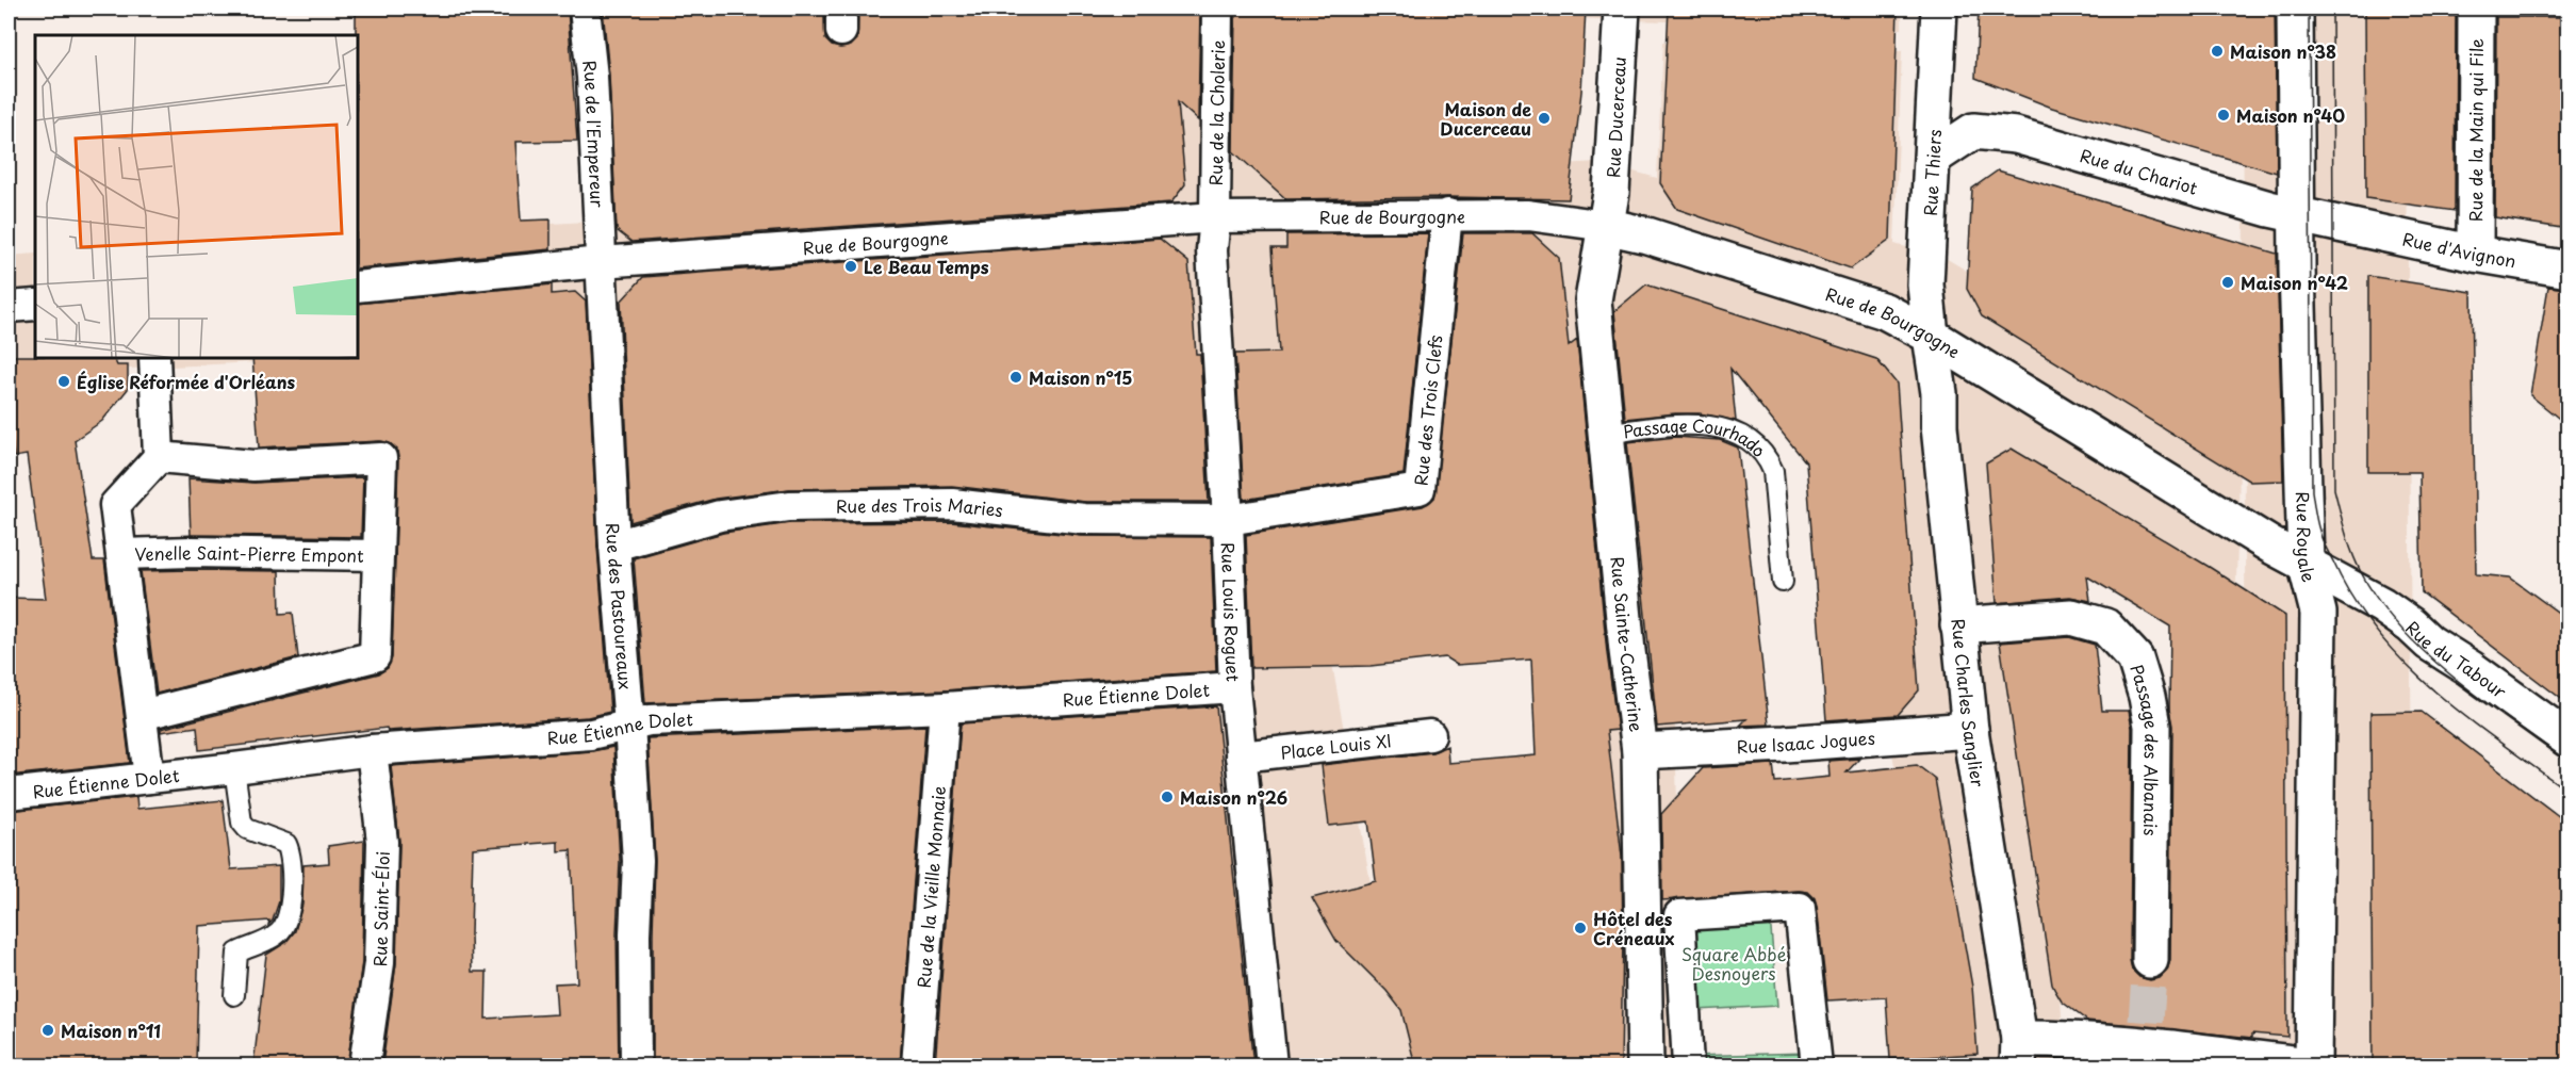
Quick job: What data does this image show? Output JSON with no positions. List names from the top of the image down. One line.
{"streets":{"street":["Rue de la Cholerie","Rue Ducerceau","Rue de la Main qui File","Rue de l'Empereur","Rue du Chariot","Rue Thiers","Rue de Bourgogne","Rue d'Avignon","Rue des Trois Clefs","Rue des Trois Maries","Rue Royale","Venelle Saint-Pierre Empont","Rue des Pastoureaux","Rue Louis Roguet","Rue Sainte-Catherine","Rue du Tabour","Rue Étienne Dolet","Rue Charles Sanglier","Rue Isaac Jogues","Place Louis XI","Passage des Albanais","Rue de la Vieille Monnaie","Rue Saint-Éloi"],"lane":["Passage Courhado"]},"crossings":[["Rue de la Cholerie","Rue de Bourgogne"],["Rue de la Cholerie","Rue Louis Roguet"],["Rue Ducerceau","Rue de Bourgogne"],["Rue Ducerceau","Rue Sainte-Catherine"],["Rue de la Main qui File","Rue d'Avignon"],["Rue de l'Empereur","Rue de Bourgogne"],["Rue de l'Empereur","Rue des Pastoureaux"],["Rue du Chariot","Rue Thiers"],["Rue du Chariot","Rue d'Avignon"],["Rue du Chariot","Rue Royale"],["Rue Thiers","Rue de Bourgogne"],["Rue Thiers","Rue Charles Sanglier"],["Rue de Bourgogne","Rue des Trois Clefs"],["Rue de Bourgogne","Rue Royale"],["Rue de Bourgogne","Rue des Pastoureaux"],["Rue de Bourgogne","Rue Louis Roguet"],["Rue de Bourgogne","Rue Sainte-Catherine"],["Rue de Bourgogne","Rue du Tabour"],["Rue de Bourgogne","Rue Charles Sanglier"],["Rue des Trois Clefs","Rue des Trois Maries"],["Rue des Trois Clefs","Rue Louis Roguet"],["Passage Courhado","Rue Sainte-Catherine"],["Rue des Trois Maries","Rue des Pastoureaux"],["Rue des Trois Maries","Rue Louis Roguet"],["Rue des Pastoureaux","Rue Étienne Dolet"],["Rue Louis Roguet","Rue Étienne Dolet"],["Rue Louis Roguet","Place Louis XI"],["Rue Sainte-Catherine","Rue Isaac Jogues"],["Rue Étienne Dolet","Rue de la Vieille Monnaie"],["Rue Étienne Dolet","Rue Saint-Éloi"],["Rue Charles Sanglier","Rue Isaac Jogues"],["Rue Charles Sanglier","Passage des Albanais"]],"parks":["Square Abbé Desnoyers"],"places":["Maison n°38","Maison n°40","Maison de Ducerceau","Le Beau Temps","Maison n°42","Maison n°15","Église Réformée d'Orléans","Maison n°26","Hôtel des Créneaux","Maison n°11"]}
